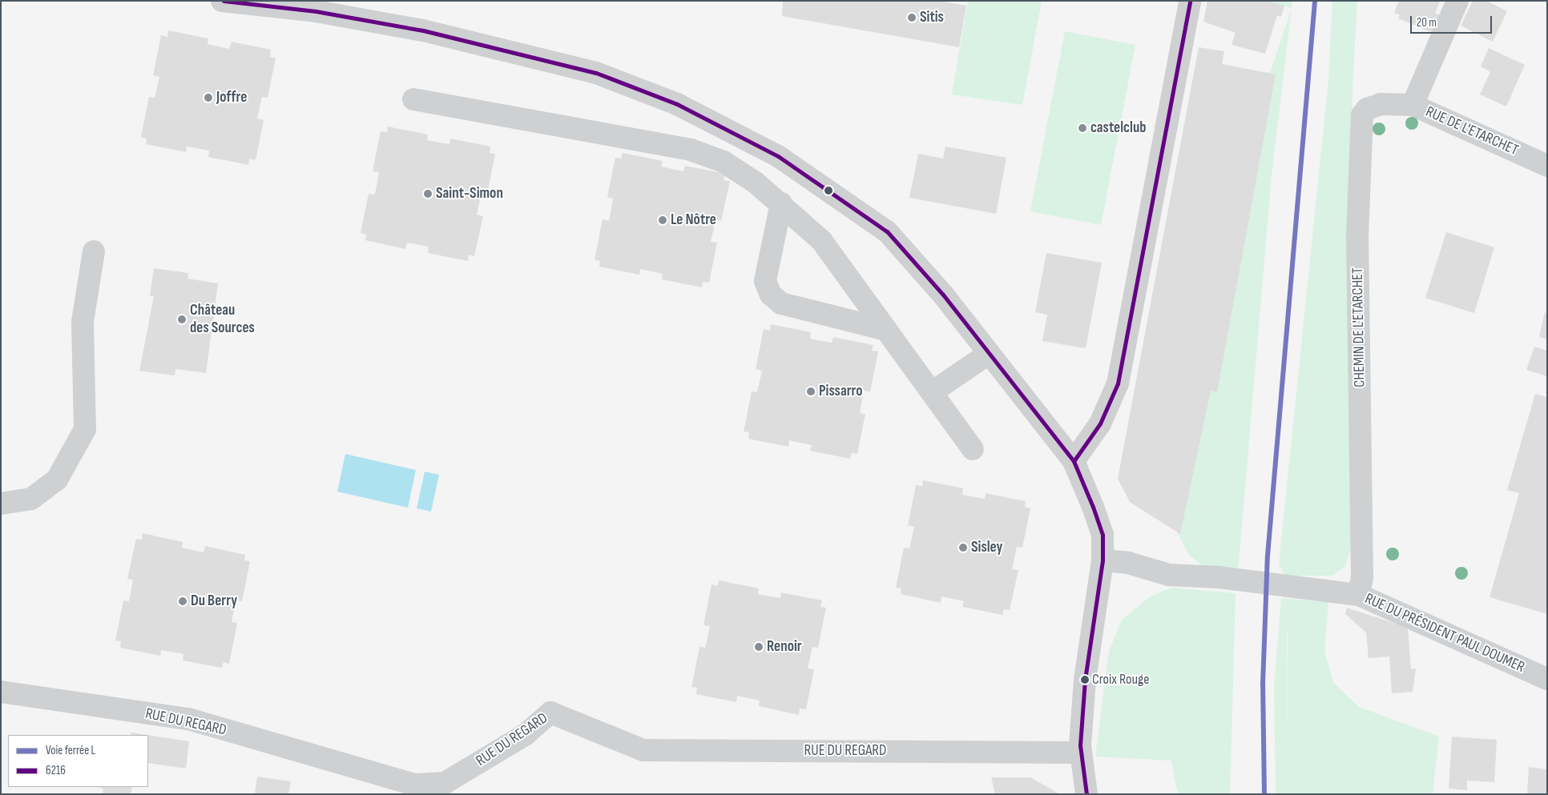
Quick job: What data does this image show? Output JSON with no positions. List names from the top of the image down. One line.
{"streets":{"street":["RUE DE L'ETARCHET","CHEMIN DE L'ETARCHET","RUE DU PRÉSIDENT PAUL DOUMER","RUE DU REGARD"]},"crossings":[["RUE DE L'ETARCHET","CHEMIN DE L'ETARCHET"],["CHEMIN DE L'ETARCHET","RUE DU PRÉSIDENT PAUL DOUMER"]],"places":["Sitis","Joffre","castelclub","Saint-Simon","Le Nôtre","Château des Sources","Pissarro","Sisley","Du Berry","Renoir","Croix Rouge"],"lines":["rail line L","transit line 6216"],"legend":["Voie ferrée L","6216"],"scale_bar":"20 m"}
